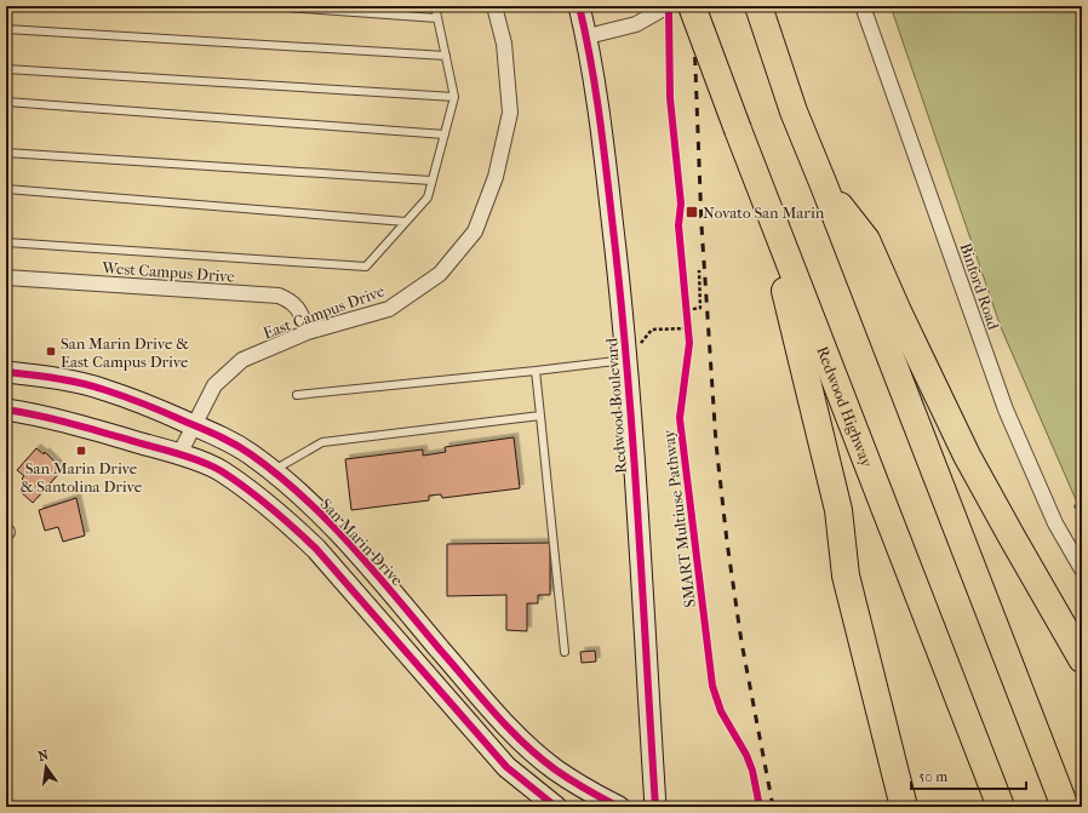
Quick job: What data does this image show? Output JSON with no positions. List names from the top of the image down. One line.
{"streets":{"highway":["Redwood Highway"],"main road":["Redwood Boulevard","San Marin Drive"],"street":["West Campus Drive","Binford Road","East Campus Drive"],"cycle path":["SMART Multiuse Pathway"]},"crossings":[["West Campus Drive","East Campus Drive"],["East Campus Drive","San Marin Drive"]],"places":{"transit":["Novato San Marin","San Marin Drive & East Campus Drive","San Marin Drive & Santolina Drive"]},"scale_bar":"50 m","north":"top"}
